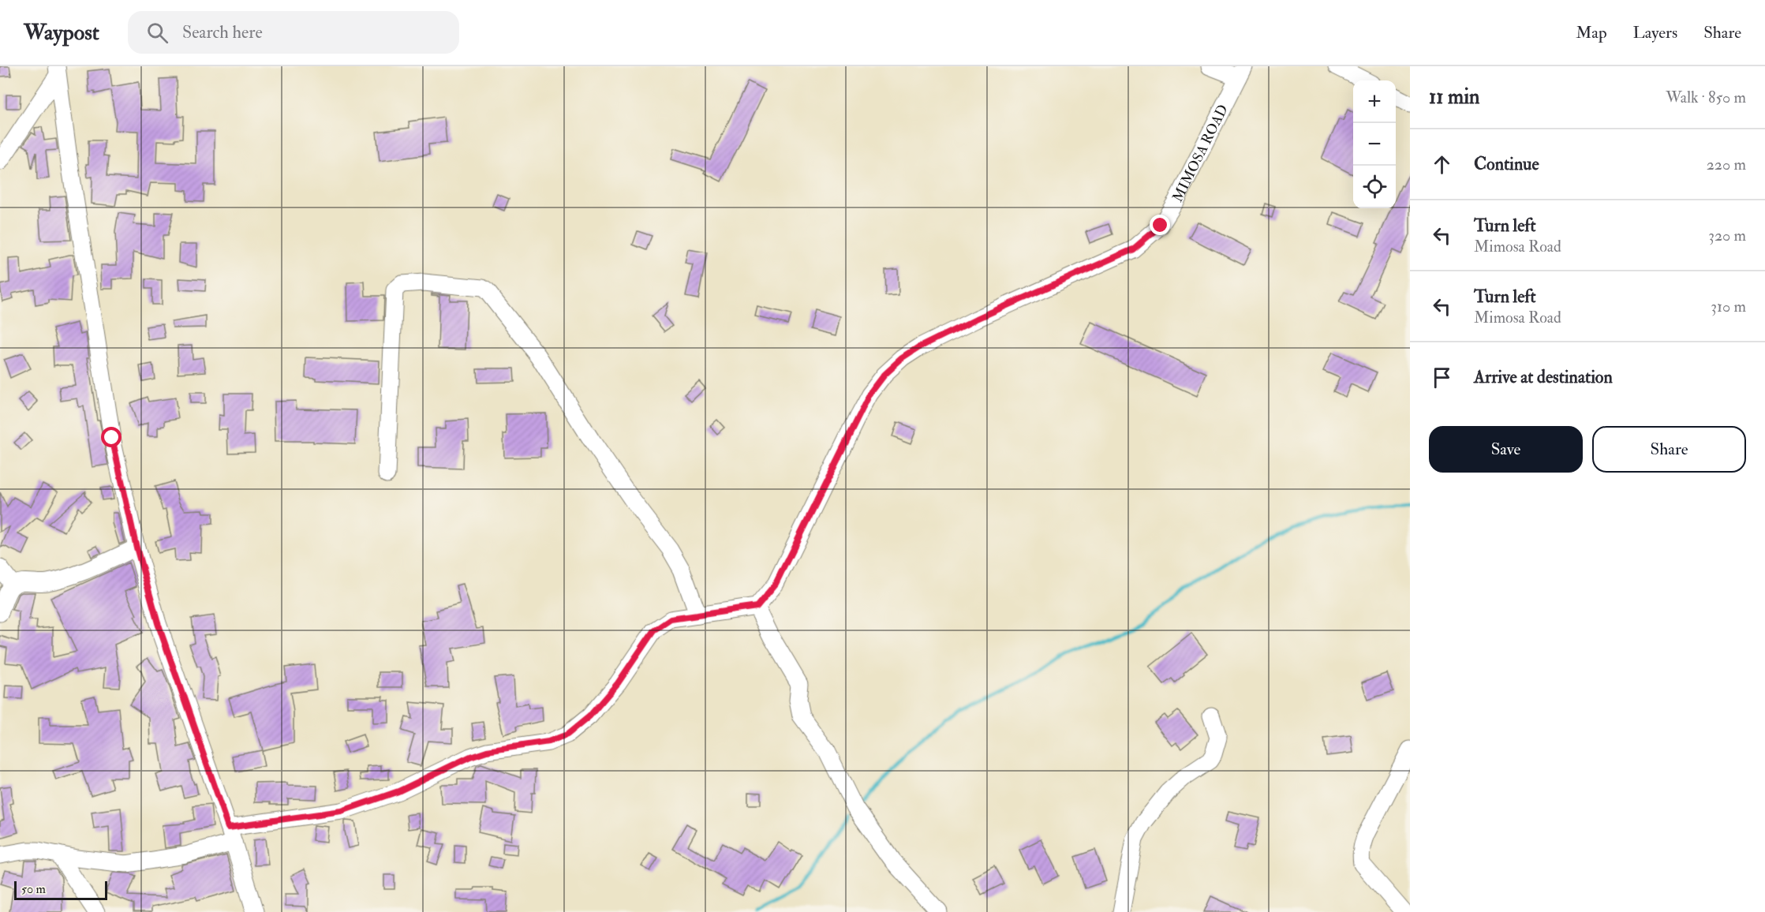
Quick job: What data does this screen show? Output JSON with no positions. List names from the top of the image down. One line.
{"streets":{"street":["MIMOSA ROAD"]},"scale_bar":"50 m","page":{"header":"Waypost","search":"Search here","nav":["Map","Layers","Share"],"heading":["11 min","Walk · 850 m"],"map_buttons":["+","−"],"list":[["Continue","220 m"],["Turn left","Mimosa Road","320 m"],["Turn left","Mimosa Road","310 m"],"Arrive at destination"],"buttons":["Save","Share"],"scale":"50 m"}}
